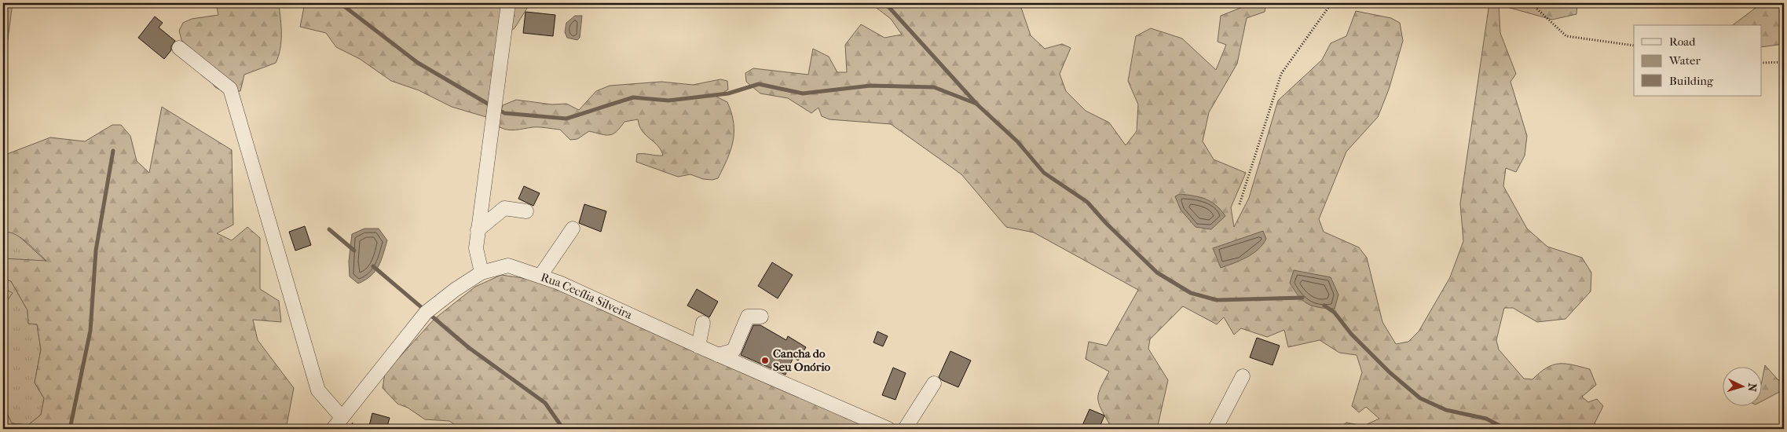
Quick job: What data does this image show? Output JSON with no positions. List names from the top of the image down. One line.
{"streets":{"street":["Rua Cecília Silveira"]},"places":["Cancha do Seu Onório"],"legend":["Road","Water","Building"],"north":"right"}
